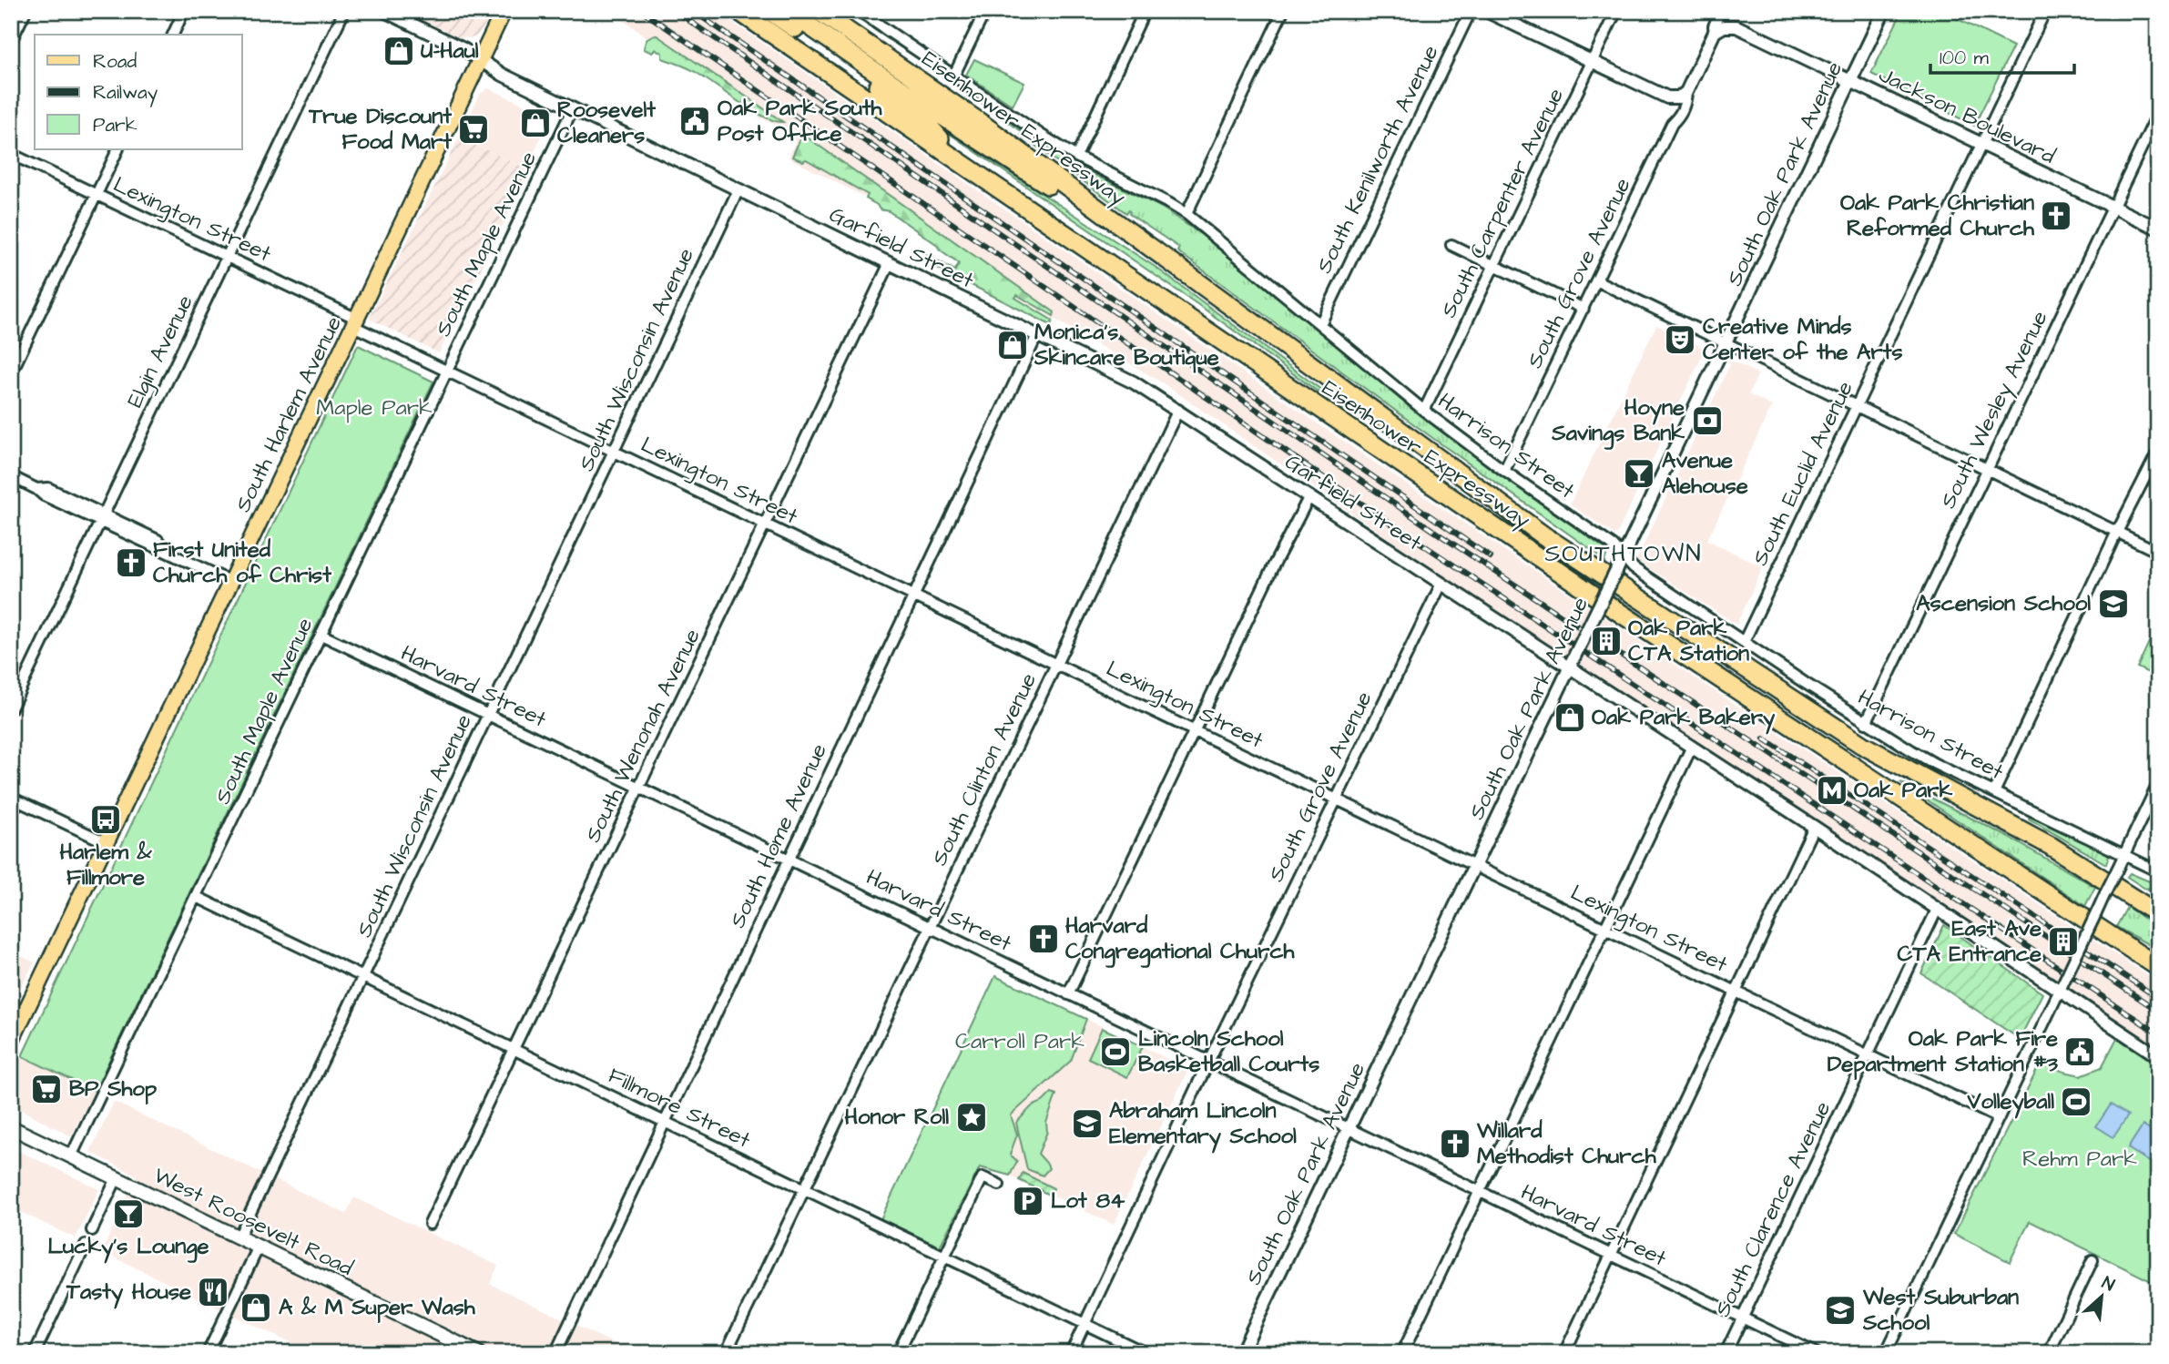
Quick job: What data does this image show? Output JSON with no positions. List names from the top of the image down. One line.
{"streets":{"highway":["Eisenhower Expressway"],"main road":["South Harlem Avenue","West Roosevelt Road"],"street":["Jackson Boulevard","South Kenilworth Avenue","South Oak Park Avenue","South Carpenter Avenue","Lexington Street","South Maple Avenue","Garfield Street","South Grove Avenue","Elgin Avenue","South Wisconsin Avenue","South Wesley Avenue","Harrison Street","South Euclid Avenue","Harvard Street","South Wenonah Avenue","South Clinton Avenue","South Home Avenue","Fillmore Street","South Clarence Avenue"]},"crossings":[["Jackson Boulevard","South Oak Park Avenue"],["Jackson Boulevard","South Grove Avenue"],["Jackson Boulevard","South Wesley Avenue"],["Jackson Boulevard","South Euclid Avenue"],["South Kenilworth Avenue","Harrison Street"],["South Oak Park Avenue","Lexington Street"],["South Oak Park Avenue","Garfield Street"],["South Oak Park Avenue","Harrison Street"],["South Oak Park Avenue","Harvard Street"],["South Carpenter Avenue","Harrison Street"],["Lexington Street","South Maple Avenue"],["Lexington Street","South Grove Avenue"],["Lexington Street","Elgin Avenue"],["Lexington Street","South Wisconsin Avenue"],["Lexington Street","South Harlem Avenue"],["Lexington Street","South Wenonah Avenue"],["Lexington Street","South Clinton Avenue"],["Lexington Street","South Home Avenue"],["Lexington Street","South Clarence Avenue"],["South Maple Avenue","Garfield Street"],["South Maple Avenue","Harvard Street"],["South Maple Avenue","Fillmore Street"],["South Maple Avenue","West Roosevelt Road"],["Garfield Street","South Grove Avenue"],["Garfield Street","South Wisconsin Avenue"],["Garfield Street","South Harlem Avenue"],["Garfield Street","South Wenonah Avenue"],["Garfield Street","South Clinton Avenue"],["Garfield Street","South Home Avenue"],["Garfield Street","South Clarence Avenue"],["South Grove Avenue","Harrison Street"],["South Grove Avenue","Harvard Street"],["South Grove Avenue","Fillmore Street"],["South Wisconsin Avenue","Harvard Street"],["South Wisconsin Avenue","Fillmore Street"],["South Wisconsin Avenue","West Roosevelt Road"],["South Wesley Avenue","Harrison Street"],["Harrison Street","South Euclid Avenue"],["Harvard Street","South Wenonah Avenue"],["Harvard Street","South Clinton Avenue"],["Harvard Street","South Home Avenue"],["Harvard Street","South Clarence Avenue"],["South Wenonah Avenue","Fillmore Street"],["South Clinton Avenue","Fillmore Street"],["South Home Avenue","Fillmore Street"]],"districts":["SOUTHTOWN"],"parks":["Maple Park","Carroll Park","Rehm Park"],"places":{"shop":["U-Haul","Roosevelt Cleaners","Monica's Skincare Boutique","Oak Park Bakery","A & M Super Wash"],"public building":["Oak Park South Post Office","Oak Park Fire Department Station #3"],"supermarket":["True Discount Food Mart","BP Shop"],"church":["Oak Park Christian Reformed Church","First United Church of Christ","Harvard Congregational Church","Willard Methodist Church"],"theatre":["Creative Minds Center of the Arts"],"bank":["Hoyne Savings Bank"],"bar":["Avenue Alehouse","Lucky's Lounge"],"school or university":["Ascension School","Abraham Lincoln Elementary School","West Suburban School"],"building":["Oak Park CTA Station","East Ave CTA Entrance"],"metro station":["Oak Park"],"bus stop":["Harlem & Fillmore"],"sports":["Lincoln School Basketball Courts","Volleyball"],"place":["Honor Roll"],"parking":["Lot 84"],"restaurant":["Tasty House"]},"legend":["Road","Railway","Park"],"scale_bar":"100 m","north":"top right"}
